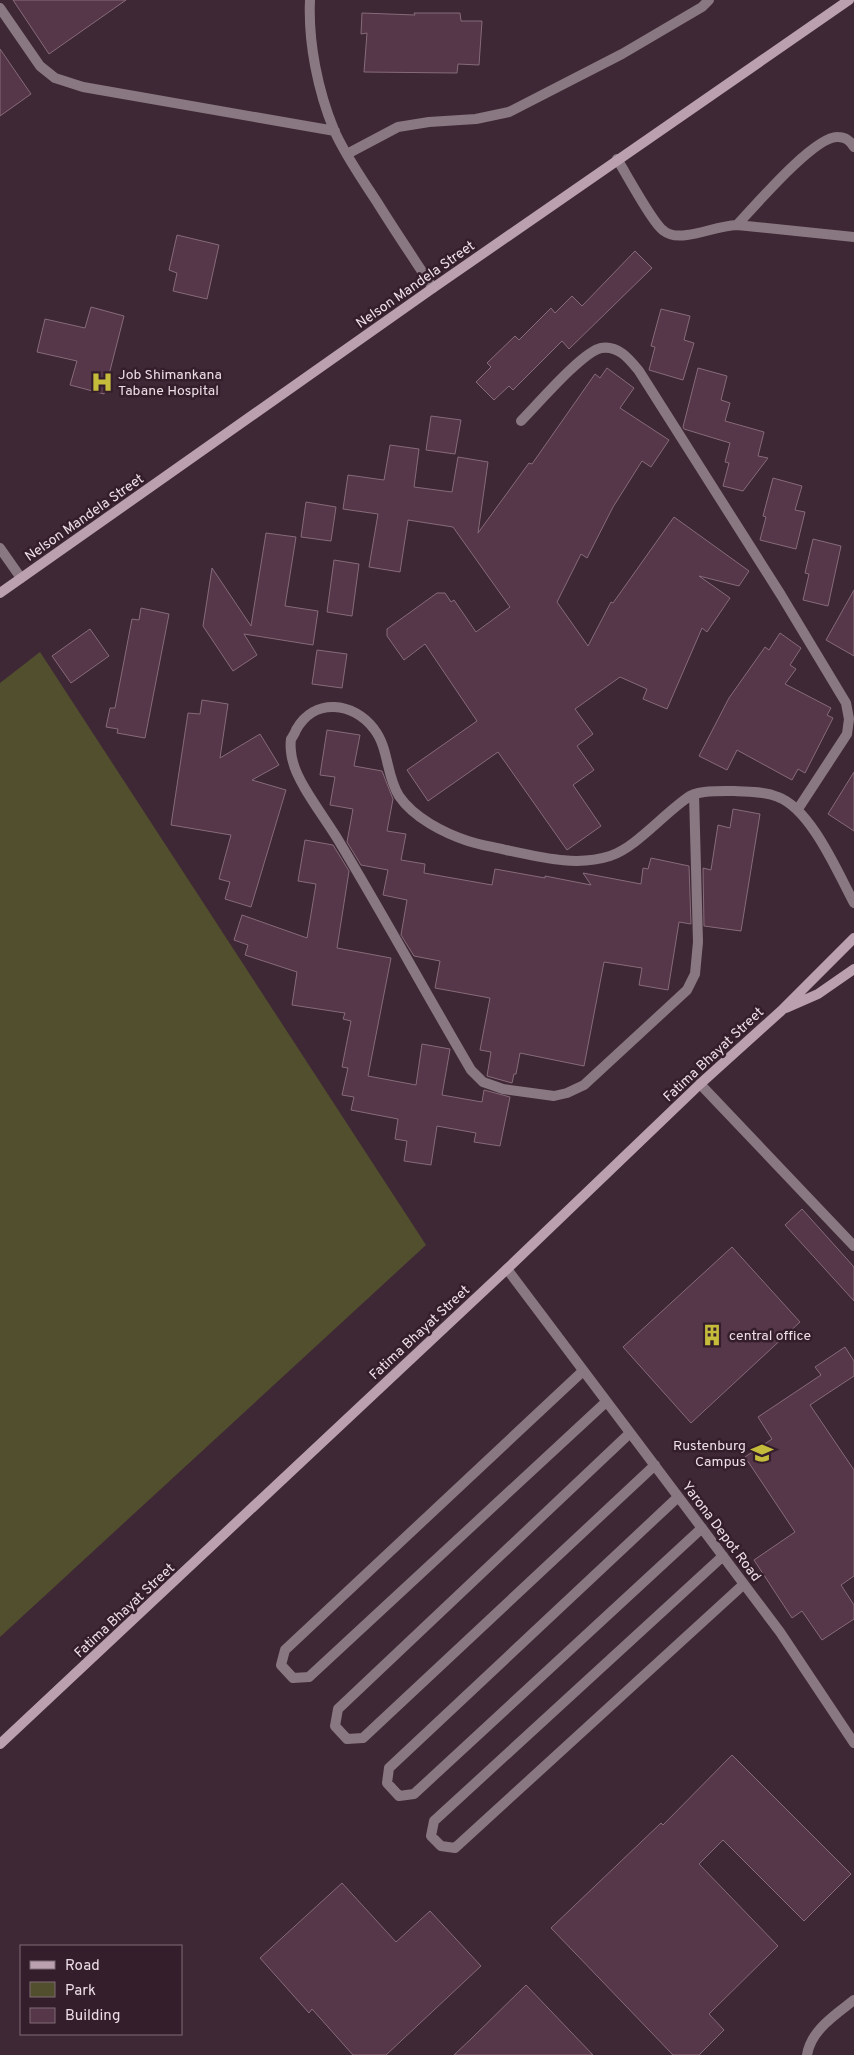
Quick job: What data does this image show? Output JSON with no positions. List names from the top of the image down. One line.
{"streets":{"main road":["Nelson Mandela Street","Fatima Bhayat Street"],"street":["Yarona Depot Road"]},"crossings":[["Fatima Bhayat Street","Yarona Depot Road"]],"places":{"hospital":["Job Shimankana Tabane Hospital"],"building":["central office"],"school or university":["Rustenburg Campus"]},"legend":["Road","Park","Building"]}
